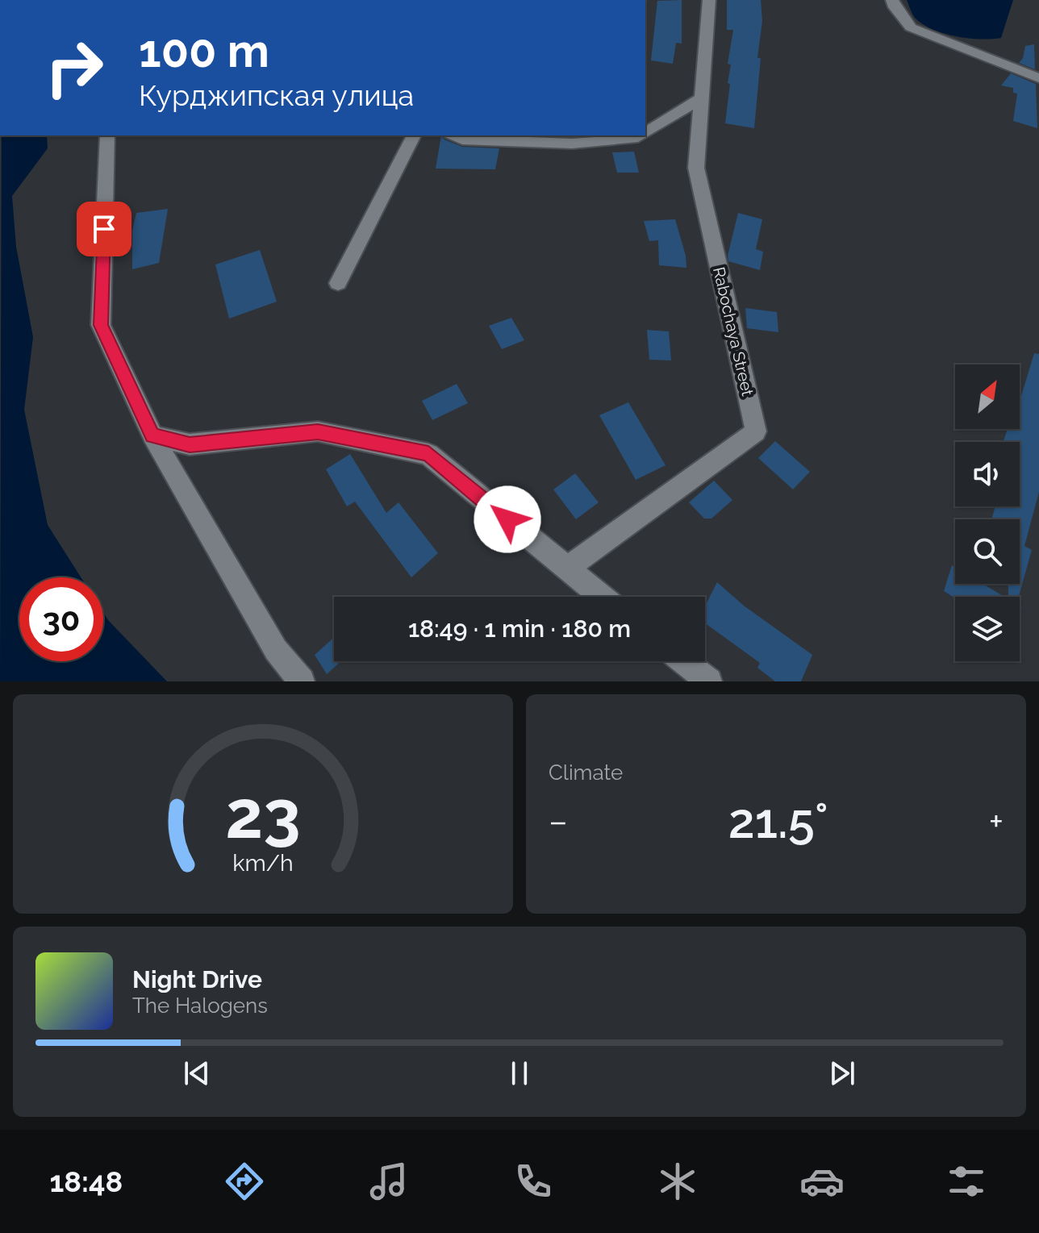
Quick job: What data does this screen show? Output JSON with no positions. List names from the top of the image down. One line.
{"streets":{"street":["Rabochaya Street"]},"north":"top right","page":{"turn":["100 m","Курджипская улица"],"limit":"30","trip":"18:49 · 1 min · 180 m","tile":"Climate","heat":["−","21.5°","+"],"song":["Night Drive","The Halogens"],"tabs":"18:48","gauge":["23","km/h"]}}
